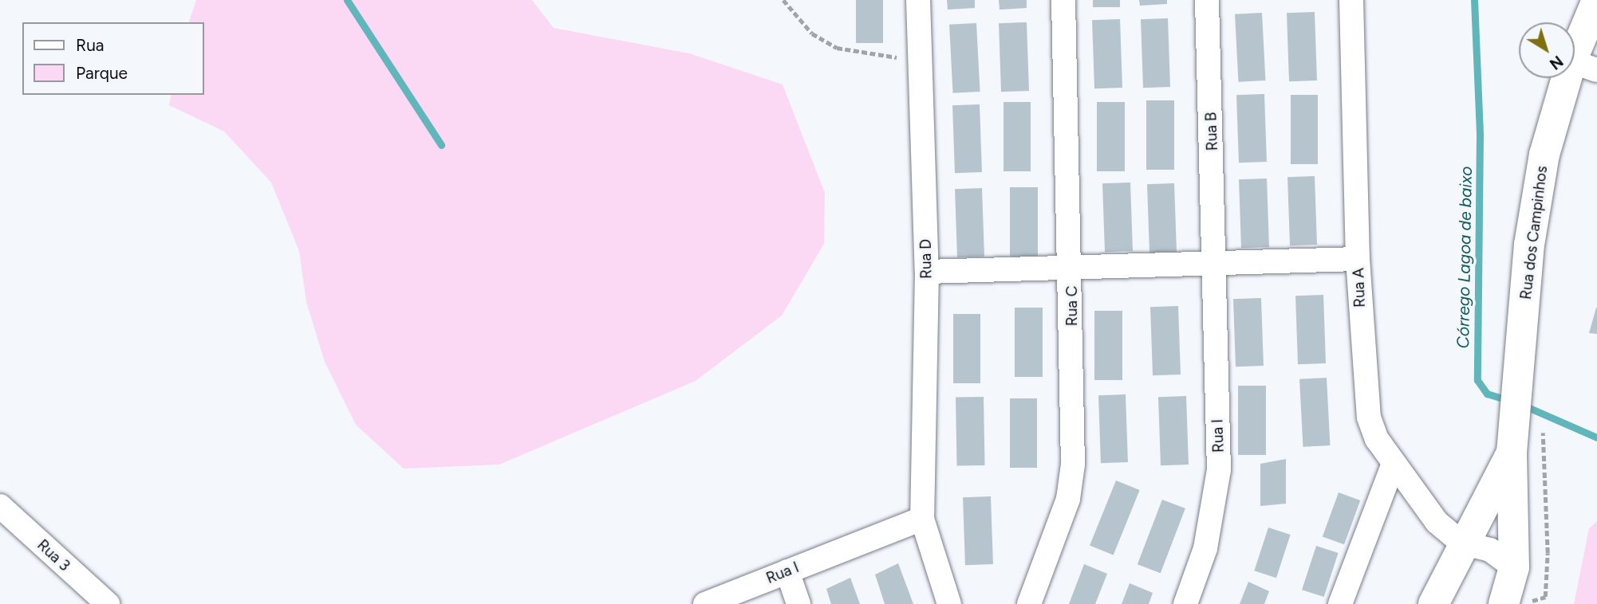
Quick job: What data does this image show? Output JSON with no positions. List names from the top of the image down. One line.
{"streets":{"street":["Rua B","Rua dos Campinhos","Rua D","Rua A","Rua C","Rua I","Rua 3"]},"crossings":[["Rua B","Rua I"],["Rua D","Rua I"]],"water":["Córrego Lagoa de baixo"],"legend":["Rua","Parque"],"north":"bottom right"}
